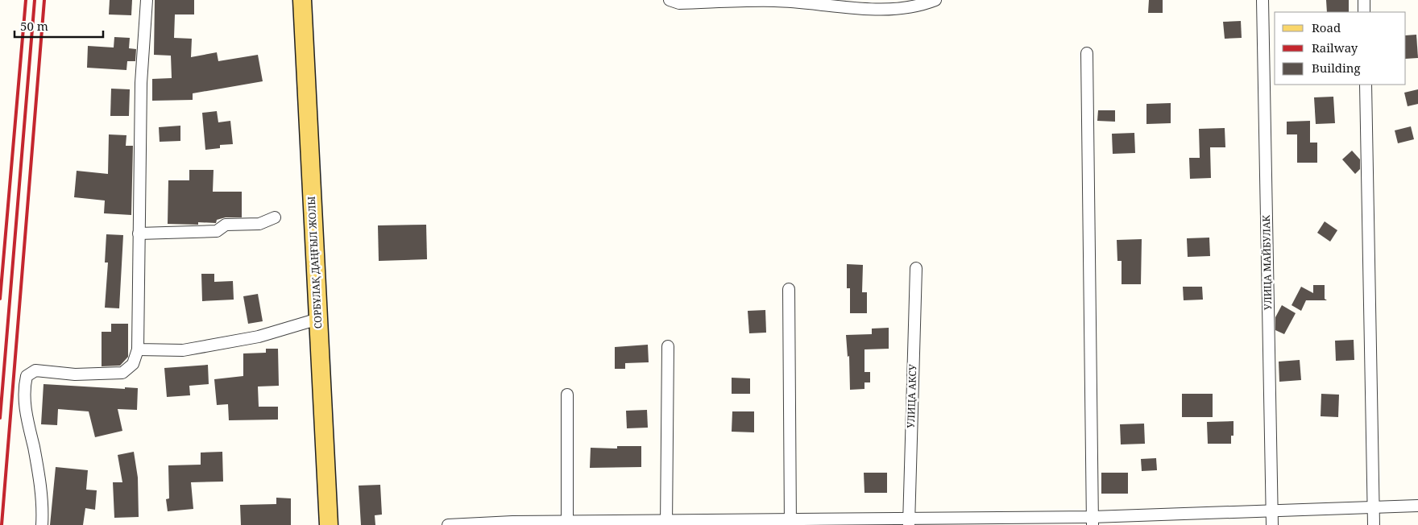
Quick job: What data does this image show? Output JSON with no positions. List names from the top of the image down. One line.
{"streets":{"main road":["СОРБҰЛАҚ ДАҢҒЫЛ ЖОЛЫ"],"street":["УЛИЦА МАЙБУЛАК","УЛИЦА АКСУ"]},"legend":["Road","Railway","Building"],"scale_bar":"50 m"}
